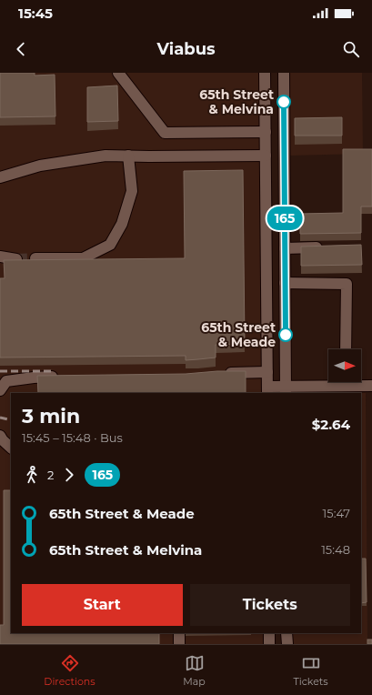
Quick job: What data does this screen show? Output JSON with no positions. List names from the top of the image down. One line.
{"places":["65th Street & Melvina","65th Street & Meade"],"lines":["bus line 165"],"north":"right","page":{"status":"15:45","header":"Viabus","on_map":"165","heading":["3 min","15:45 – 15:48 · Bus","$2.64"],"legs":["2","165"],"list":[{"name":"65th Street & Meade","value":"15:47"},{"name":"65th Street & Melvina","value":"15:48"}],"buttons":["Start","Tickets"],"tabs":["Directions","Map","Tickets"]}}
